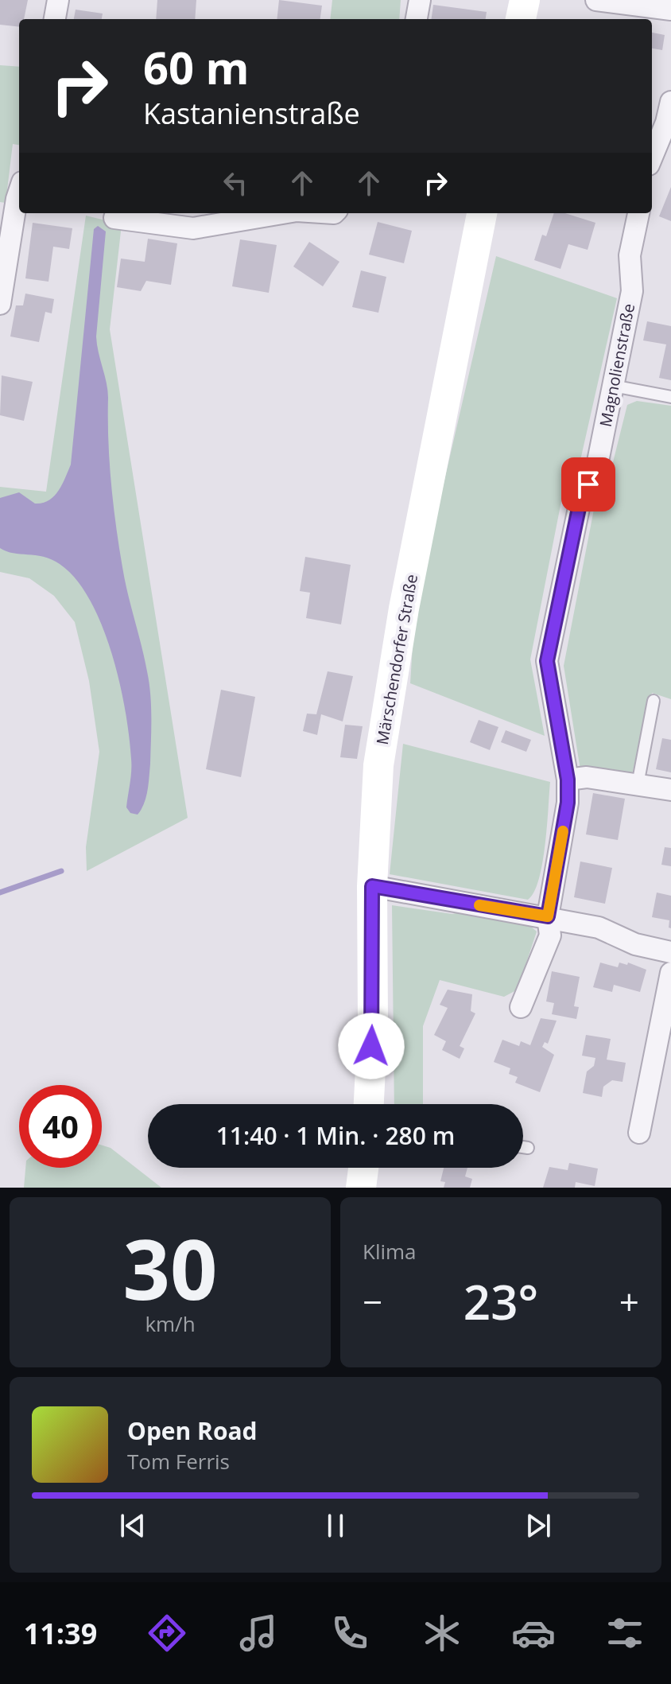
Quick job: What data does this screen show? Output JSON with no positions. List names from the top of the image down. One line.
{"streets":{"street":["Magnolienstraße","Märschendorfer Straße"]},"page":{"turn":["60 m","Kastanienstraße"],"limit":"40","trip":"11:40 · 1 Min. · 280 m","tile":[["30","km/h"],"Klima"],"heat":["−","23°","+"],"song":["Open Road","Tom Ferris"],"tabs":"11:39"}}
